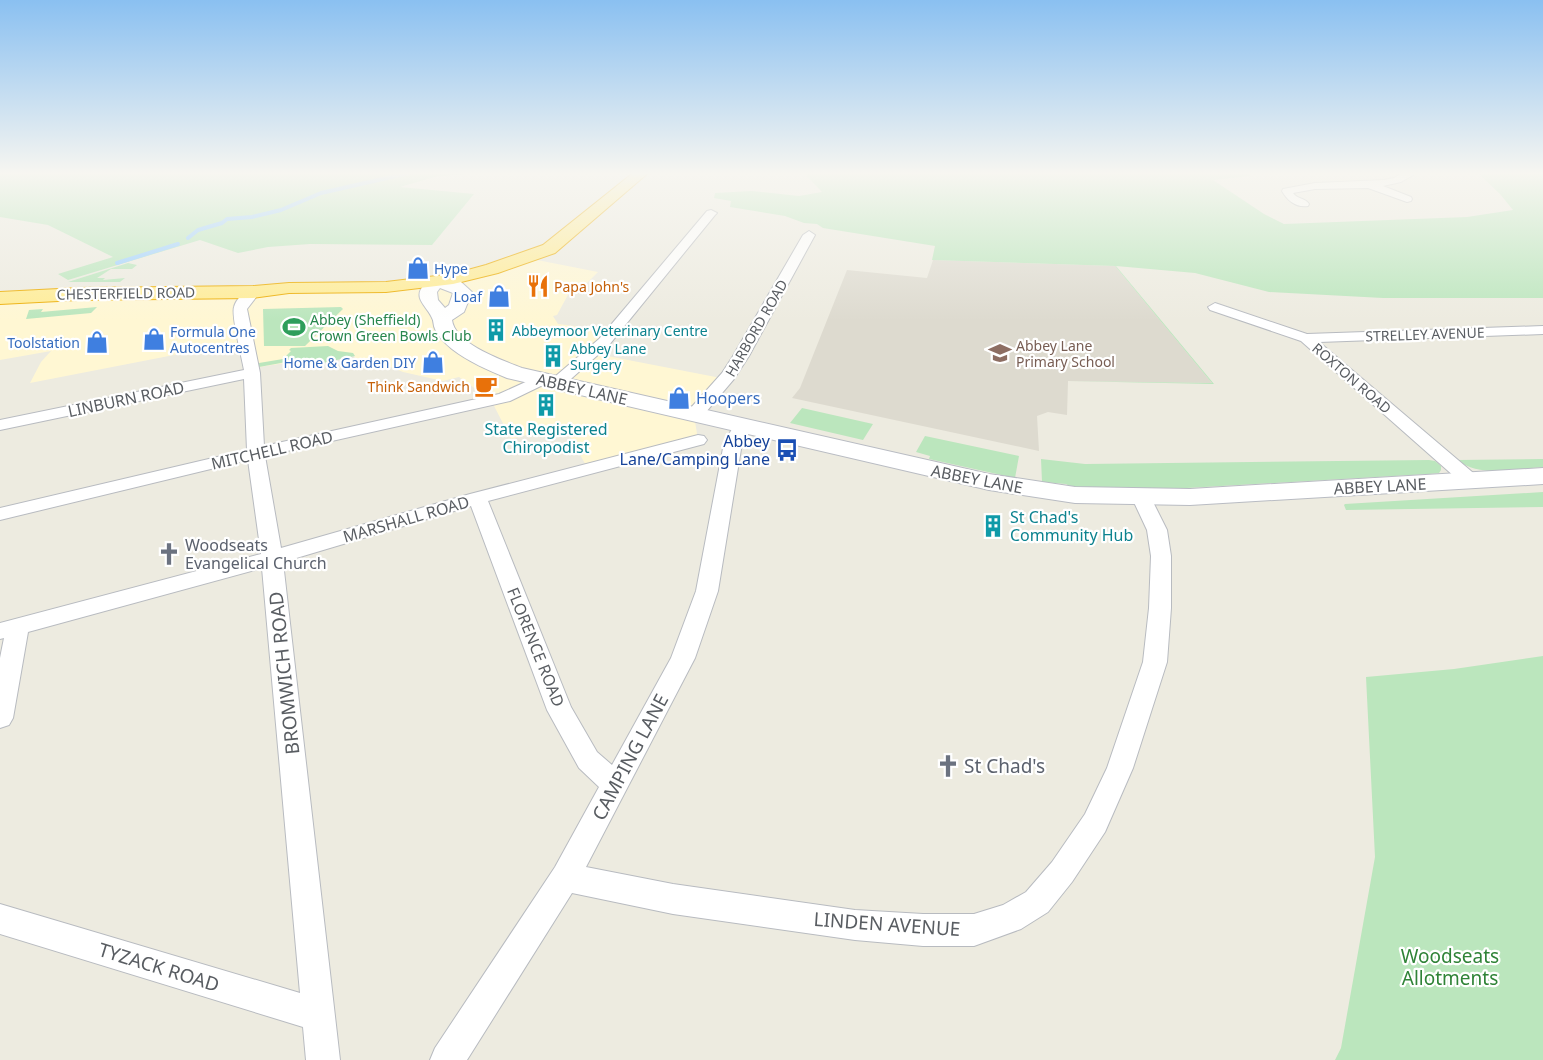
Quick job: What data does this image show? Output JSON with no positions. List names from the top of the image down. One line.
{"streets":{"highway":["CHESTERFIELD ROAD"],"main road":["ABBEY LANE"],"street":["HARBORD ROAD","STRELLEY AVENUE","ROXTON ROAD","LINBURN ROAD","MITCHELL ROAD","MARSHALL ROAD","FLORENCE ROAD","BROMWICH ROAD","CAMPING LANE","LINDEN AVENUE","TYZACK ROAD"]},"crossings":[["CHESTERFIELD ROAD","ABBEY LANE"],["CHESTERFIELD ROAD","BROMWICH ROAD"],["HARBORD ROAD","ABBEY LANE"],["STRELLEY AVENUE","ROXTON ROAD"],["ROXTON ROAD","ABBEY LANE"],["ABBEY LANE","MITCHELL ROAD"],["ABBEY LANE","CAMPING LANE"],["ABBEY LANE","LINDEN AVENUE"],["LINBURN ROAD","BROMWICH ROAD"],["MITCHELL ROAD","BROMWICH ROAD"],["MARSHALL ROAD","FLORENCE ROAD"],["MARSHALL ROAD","BROMWICH ROAD"],["FLORENCE ROAD","CAMPING LANE"],["BROMWICH ROAD","TYZACK ROAD"],["CAMPING LANE","LINDEN AVENUE"]],"parks":["Woodseats Allotments"],"places":{"shop":["Hype","Loaf","Formula One Autocentres","Toolstation","Home & Garden DIY","Hoopers"],"restaurant":["Papa John's"],"sports":["Abbey (Sheffield) Crown Green Bowls Club"],"building":["Abbeymoor Veterinary Centre","Abbey Lane Surgery","State Registered Chiropodist","St Chad's Community Hub"],"school or university":["Abbey Lane Primary School"],"cafe":["Think Sandwich"],"bus stop":["Abbey Lane/Camping Lane"],"church":["Woodseats Evangelical Church","St Chad's"]}}
